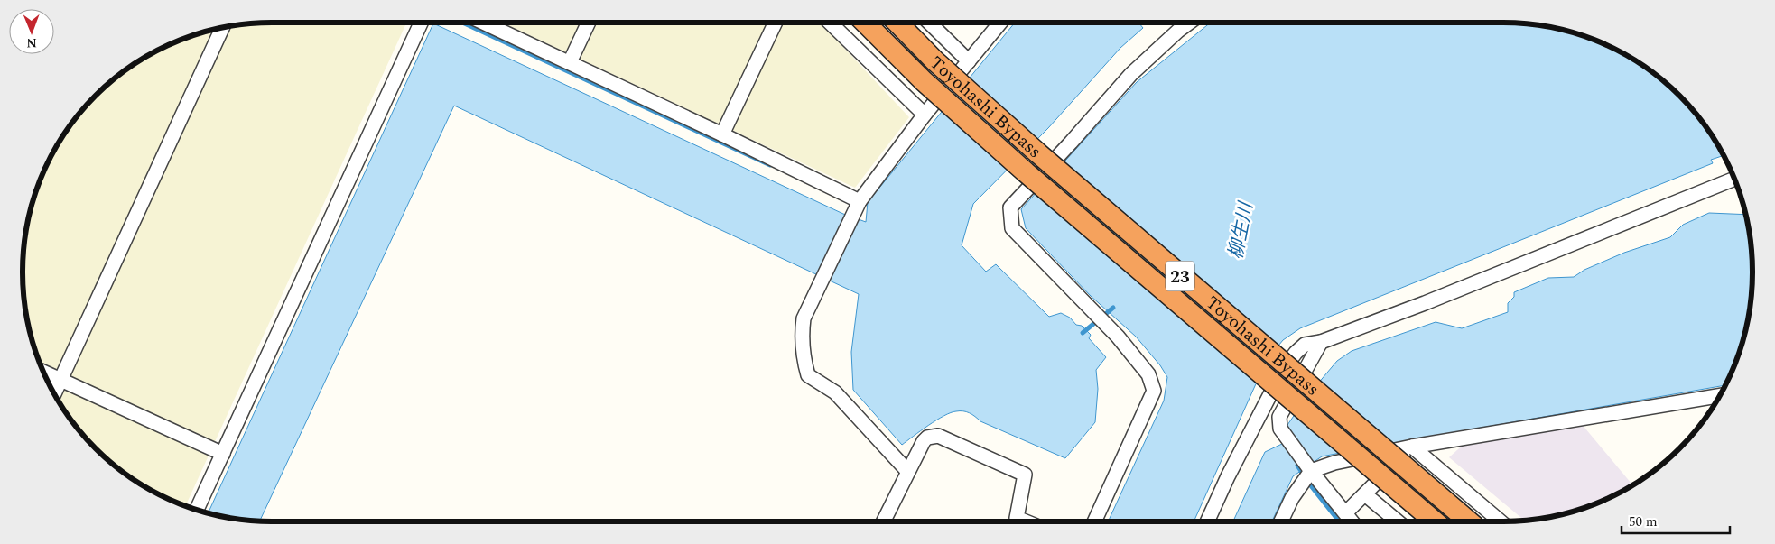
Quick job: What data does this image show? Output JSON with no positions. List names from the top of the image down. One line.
{"streets":{"highway":["Toyohashi Bypass","23"]},"water":["柳生川"],"scale_bar":"50 m","north":"bottom"}
